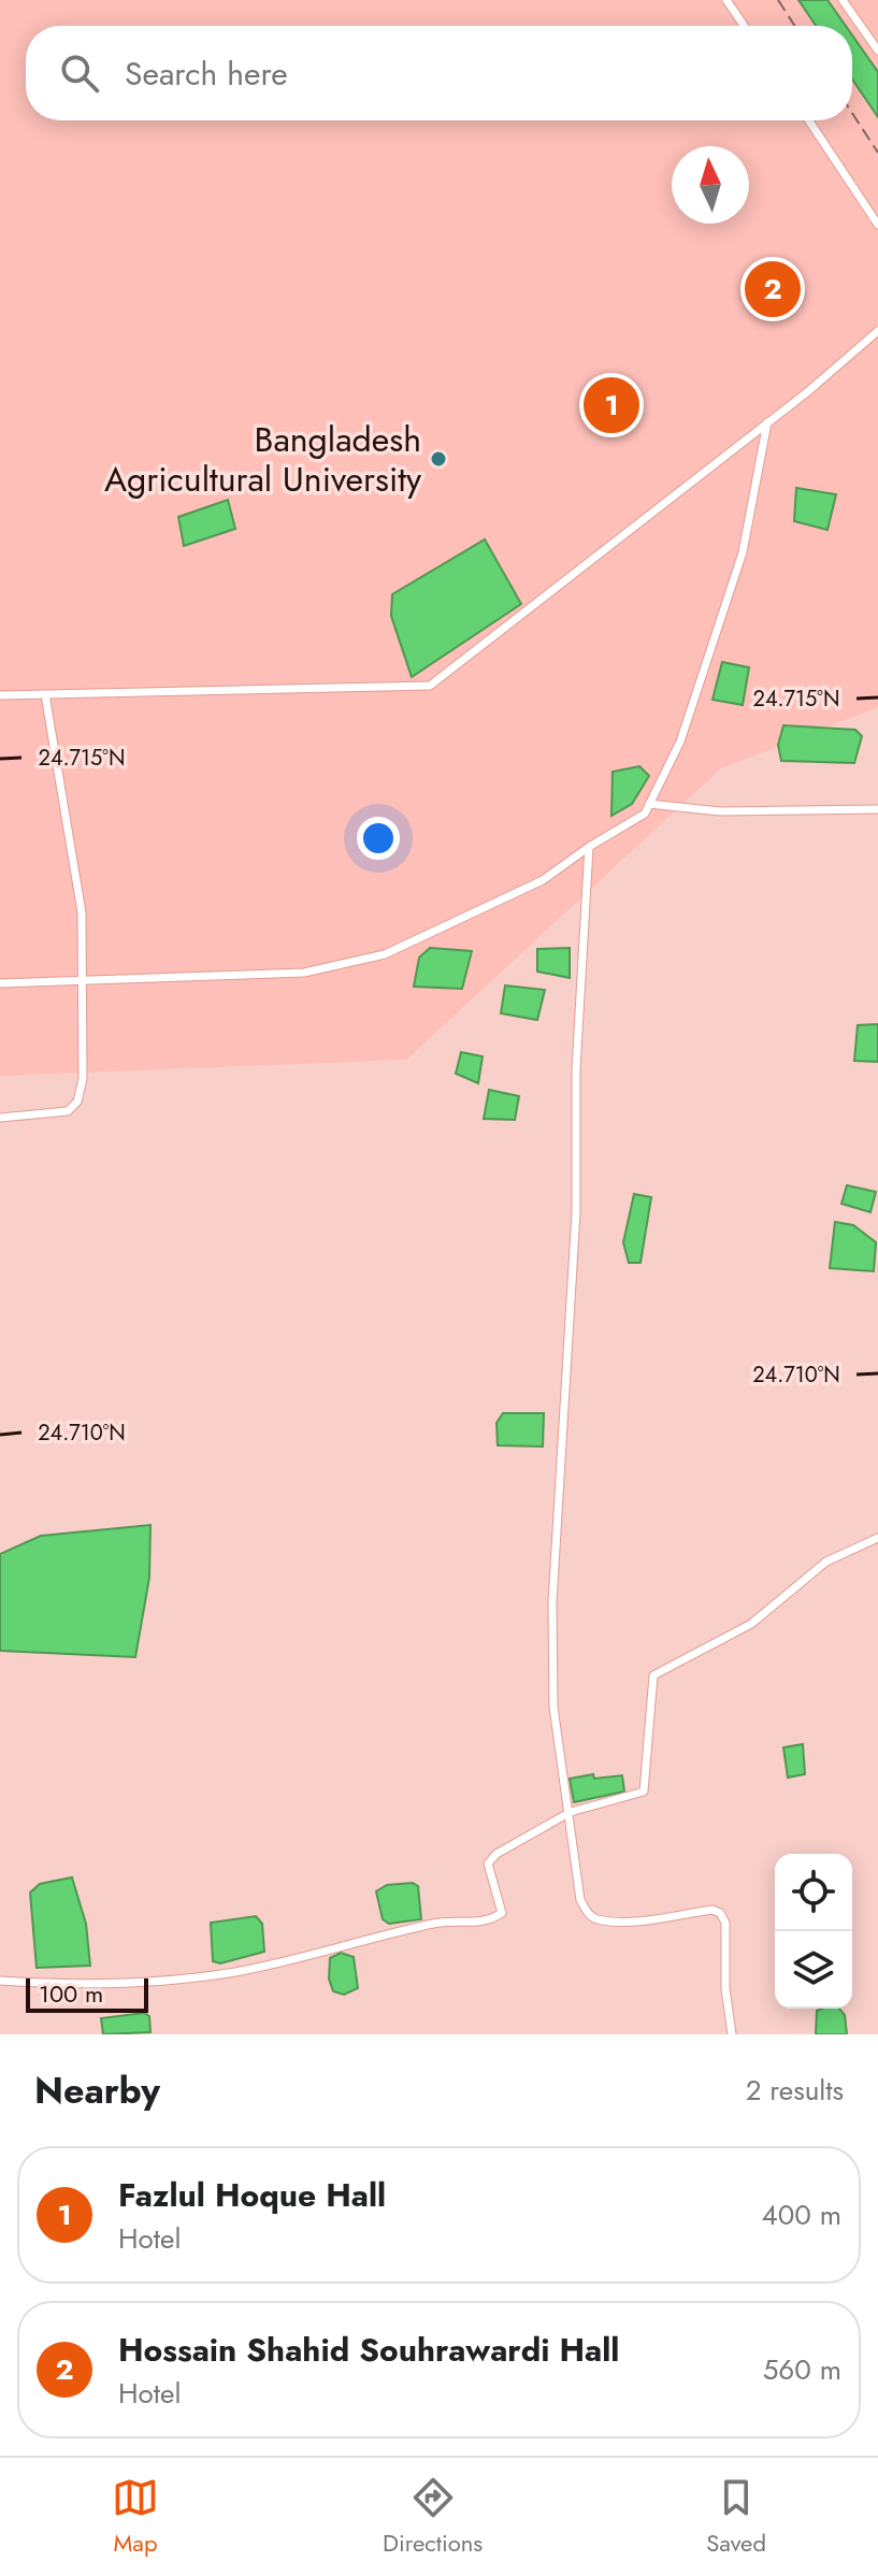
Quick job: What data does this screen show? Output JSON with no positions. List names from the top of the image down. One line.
{"places":["Bangladesh Agricultural University"],"scale_bar":"100 m","north":"top","page":{"search":"Search here","pins":["2","1"],"scale":"100 m","heading":["Nearby","2 results"],"list":[{"mark":"1","name":"Fazlul Hoque Hall","note":"Hotel","value":"400 m"},{"mark":"2","name":"Hossain Shahid Souhrawardi Hall","note":"Hotel","value":"560 m"}],"nav":["Map","Directions","Saved"]},"coordinates":["24.715°N","24.710°N"]}
